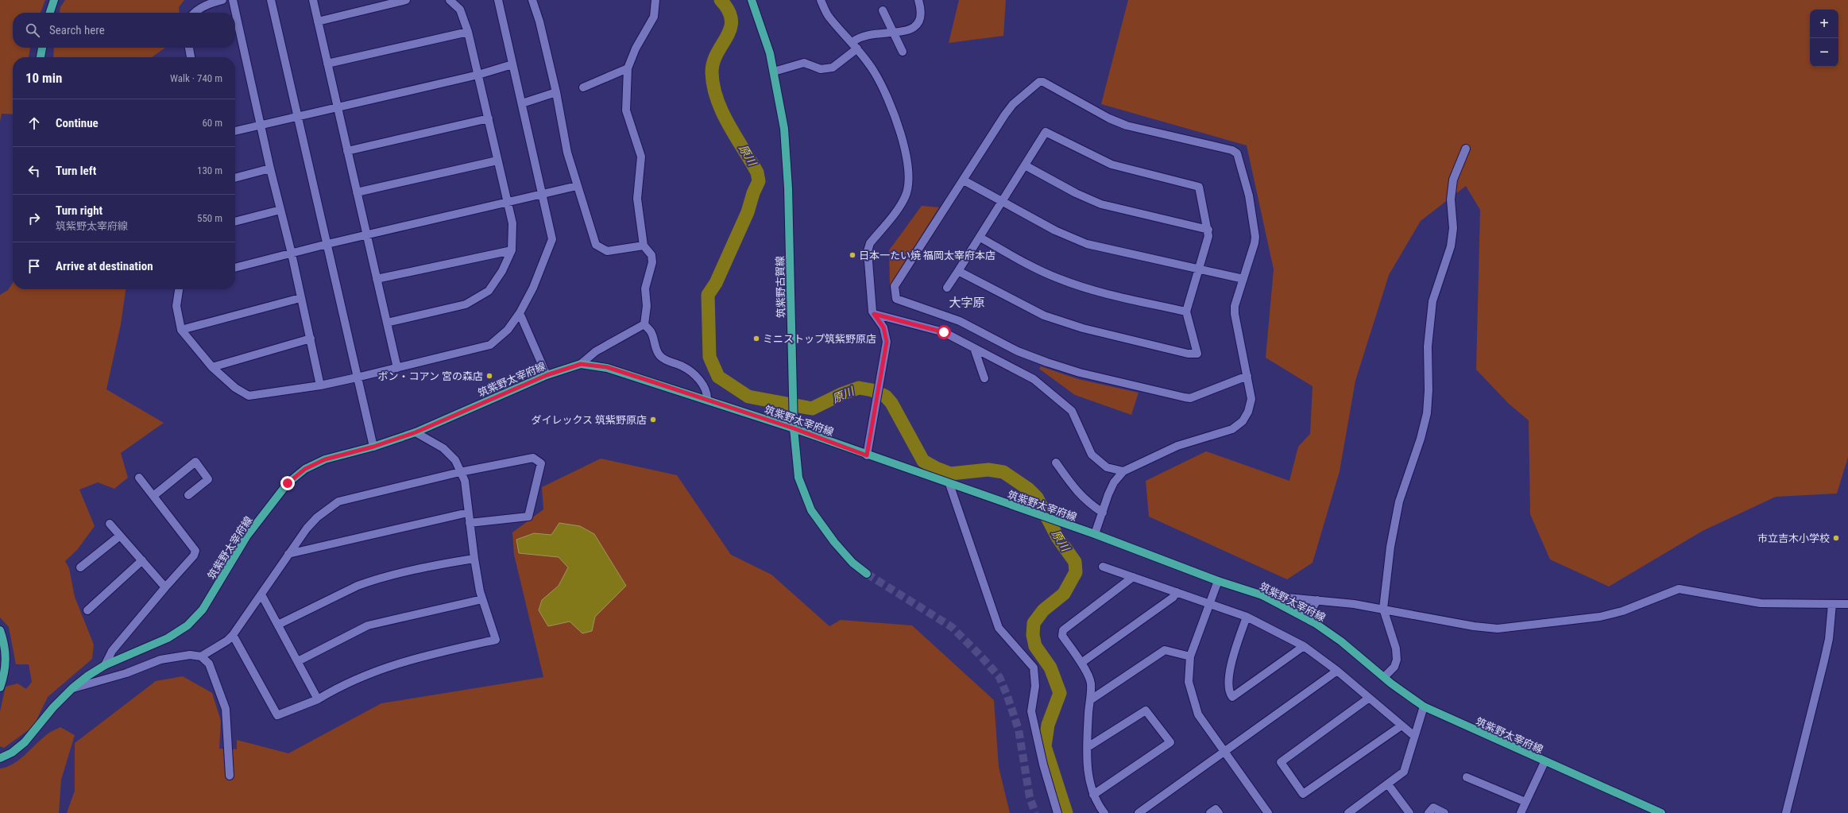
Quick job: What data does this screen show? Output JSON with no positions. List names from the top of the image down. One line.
{"streets":{"main road":["筑紫野古賀線","筑紫野太宰府線"]},"crossings":[["筑紫野古賀線","筑紫野太宰府線"]],"districts":["大字原"],"water":["原川"],"places":["日本一たい焼 福岡太宰府本店","ミニストップ筑紫野原店","ボン・コアン 宮の森店","ダイレックス 筑紫野原店","市立吉木小学校"],"page":{"map_buttons":["+","−"],"search":"Search here","heading":["10 min","Walk · 740 m"],"list":[["Continue","60 m"],["Turn left","130 m"],["Turn right","筑紫野太宰府線","550 m"],"Arrive at destination"]}}
